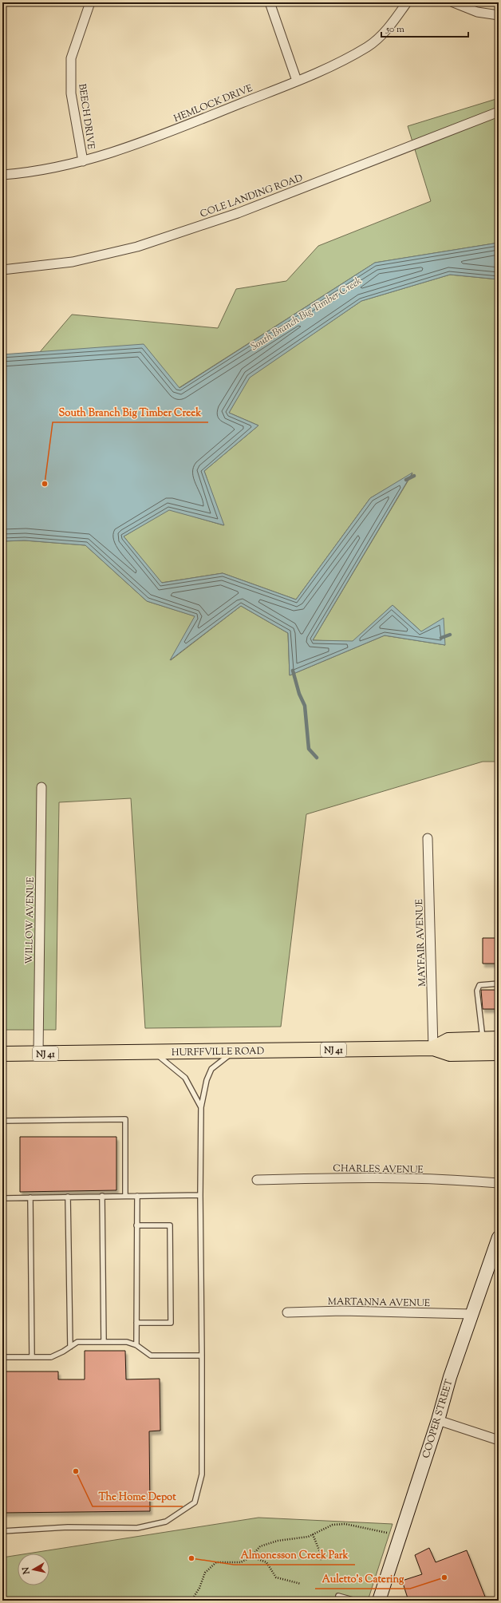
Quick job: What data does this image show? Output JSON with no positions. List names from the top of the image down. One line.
{"streets":{"main road":["NJ 41","HURFFVILLE ROAD","COOPER STREET"],"street":["HEMLOCK DRIVE","BEECH DRIVE","COLE LANDING ROAD","WILLOW AVENUE","MAYFAIR AVENUE","CHARLES AVENUE","MARTANNA AVENUE"]},"crossings":[["HEMLOCK DRIVE","BEECH DRIVE"],["WILLOW AVENUE","HURFFVILLE ROAD"],["MAYFAIR AVENUE","HURFFVILLE ROAD"],["MARTANNA AVENUE","COOPER STREET"]],"water":["South Branch Big Timber Creek"],"places":["South Branch Big Timber Creek","The Home Depot","Almonesson Creek Park","Auletto's Catering"],"scale_bar":"50 m","north":"left"}
